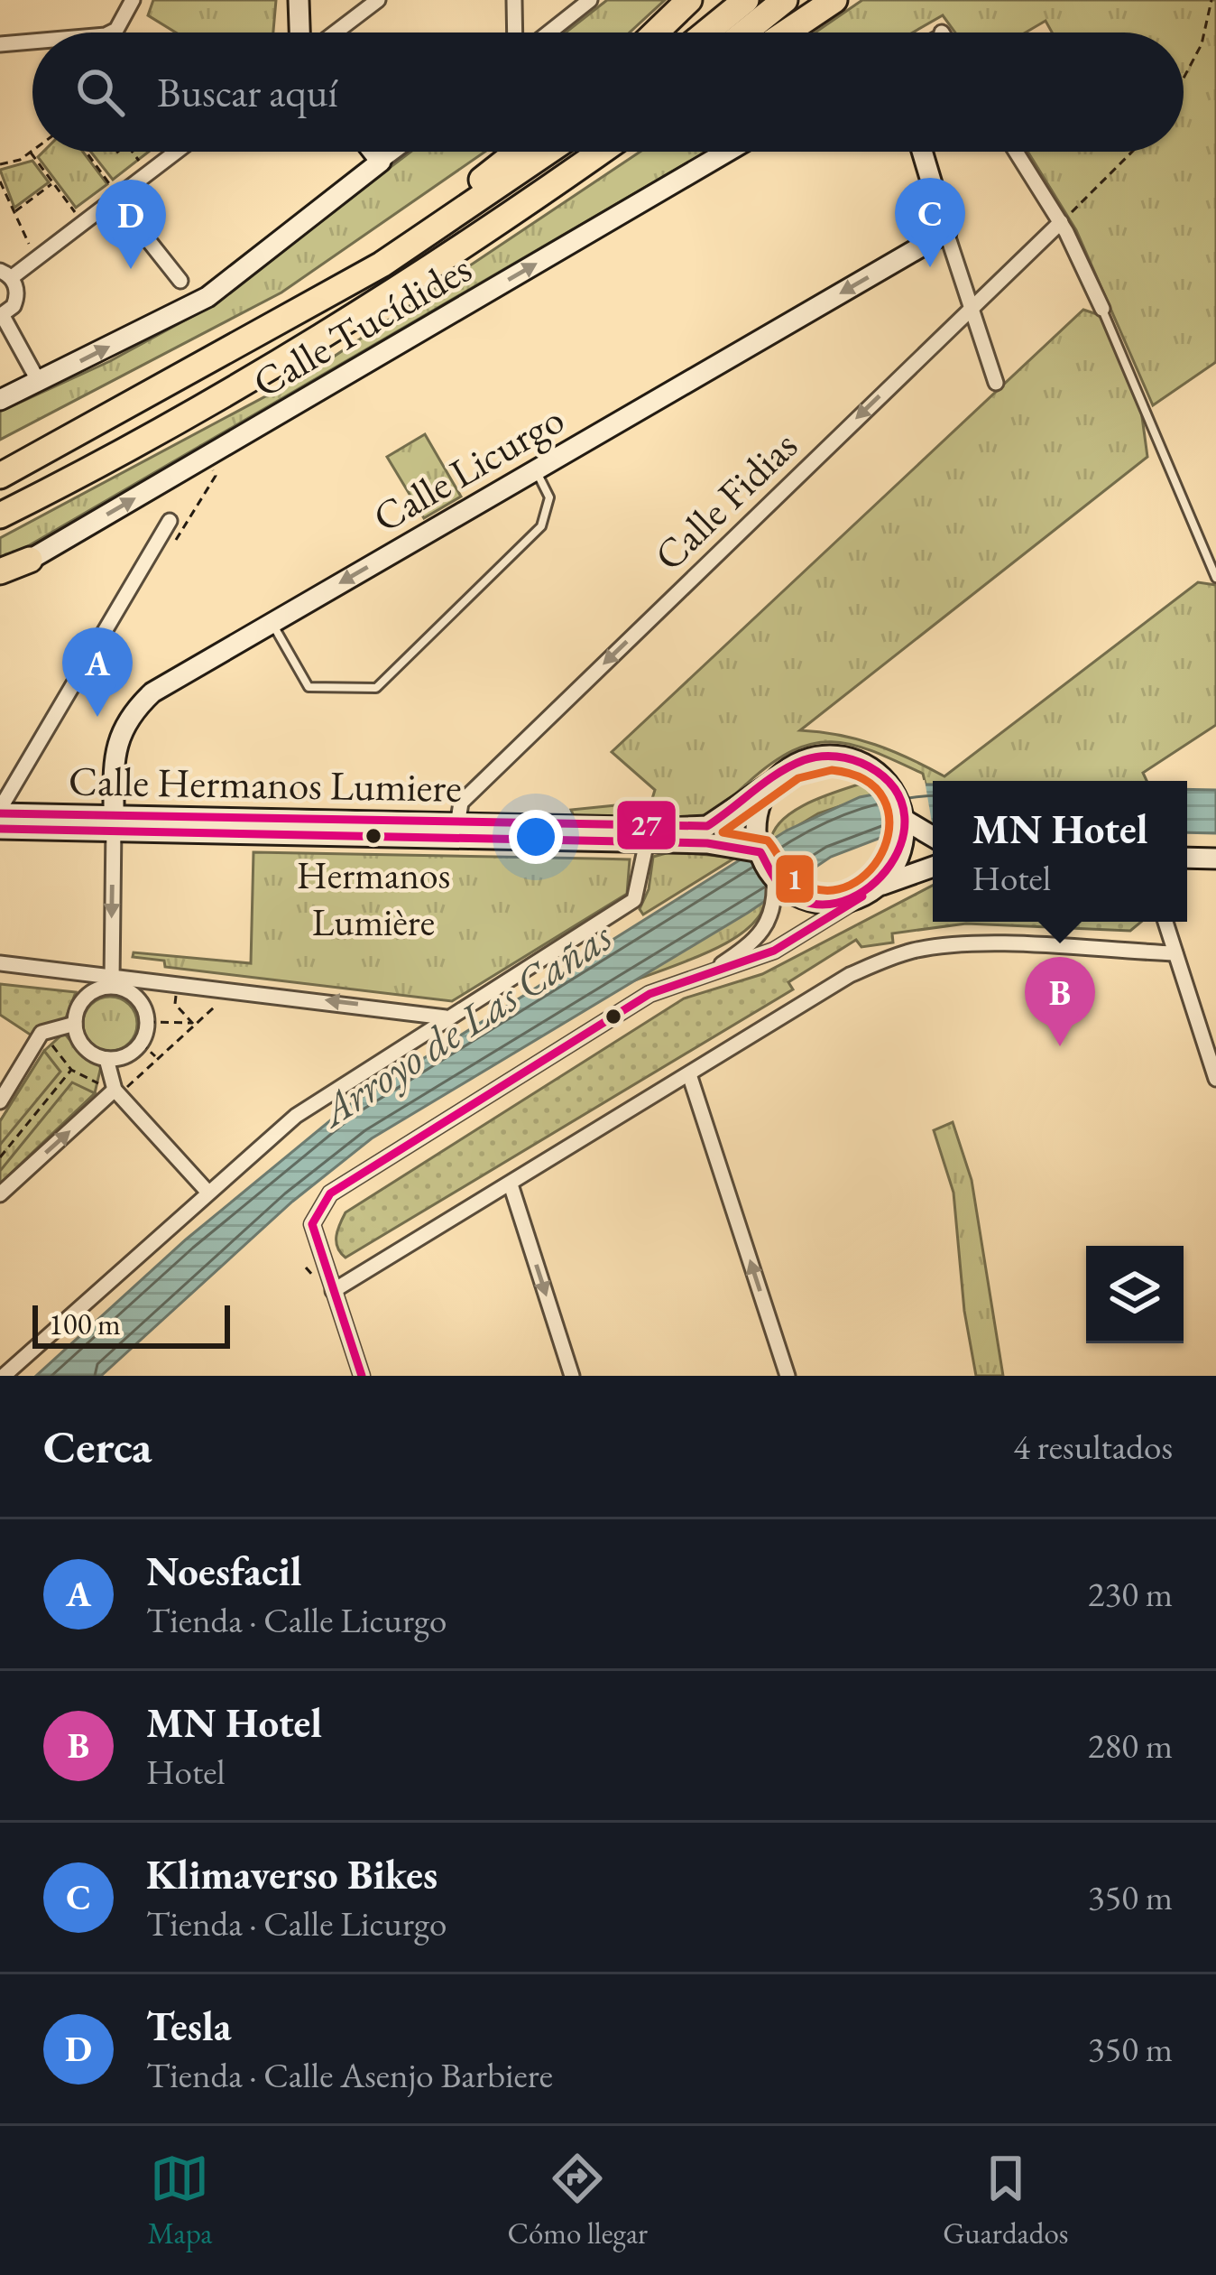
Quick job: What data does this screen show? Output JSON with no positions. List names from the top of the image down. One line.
{"streets":{"main road":["Calle Tucídides","Calle Licurgo","Calle Hermanos Lumiere"],"street":["Calle Fidias"]},"crossings":[["Calle Licurgo","Calle Hermanos Lumiere"],["Calle Fidias","Calle Hermanos Lumiere"]],"one_way":["Calle Licurgo","Calle Fidias"],"water":["Arroyo de Las Cañas"],"places":["Hermanos Lumière"],"lines":["transit line 27","transit line 1"],"scale_bar":"100 m","page":{"search":"Buscar aquí","pins":["C","D","A","B"],"popup":["MN Hotel","Hotel"],"scale":"100 m","heading":["Cerca","4 resultados"],"list":[{"mark":"A","name":"Noesfacil","note":"Tienda · Calle Licurgo","value":"230 m"},{"mark":"B","name":"MN Hotel","note":"Hotel","value":"280 m"},{"mark":"C","name":"Klimaverso Bikes","note":"Tienda · Calle Licurgo","value":"350 m"},{"mark":"D","name":"Tesla","note":"Tienda · Calle Asenjo Barbiere","value":"350 m"}],"nav":["Mapa","Cómo llegar","Guardados"]}}
